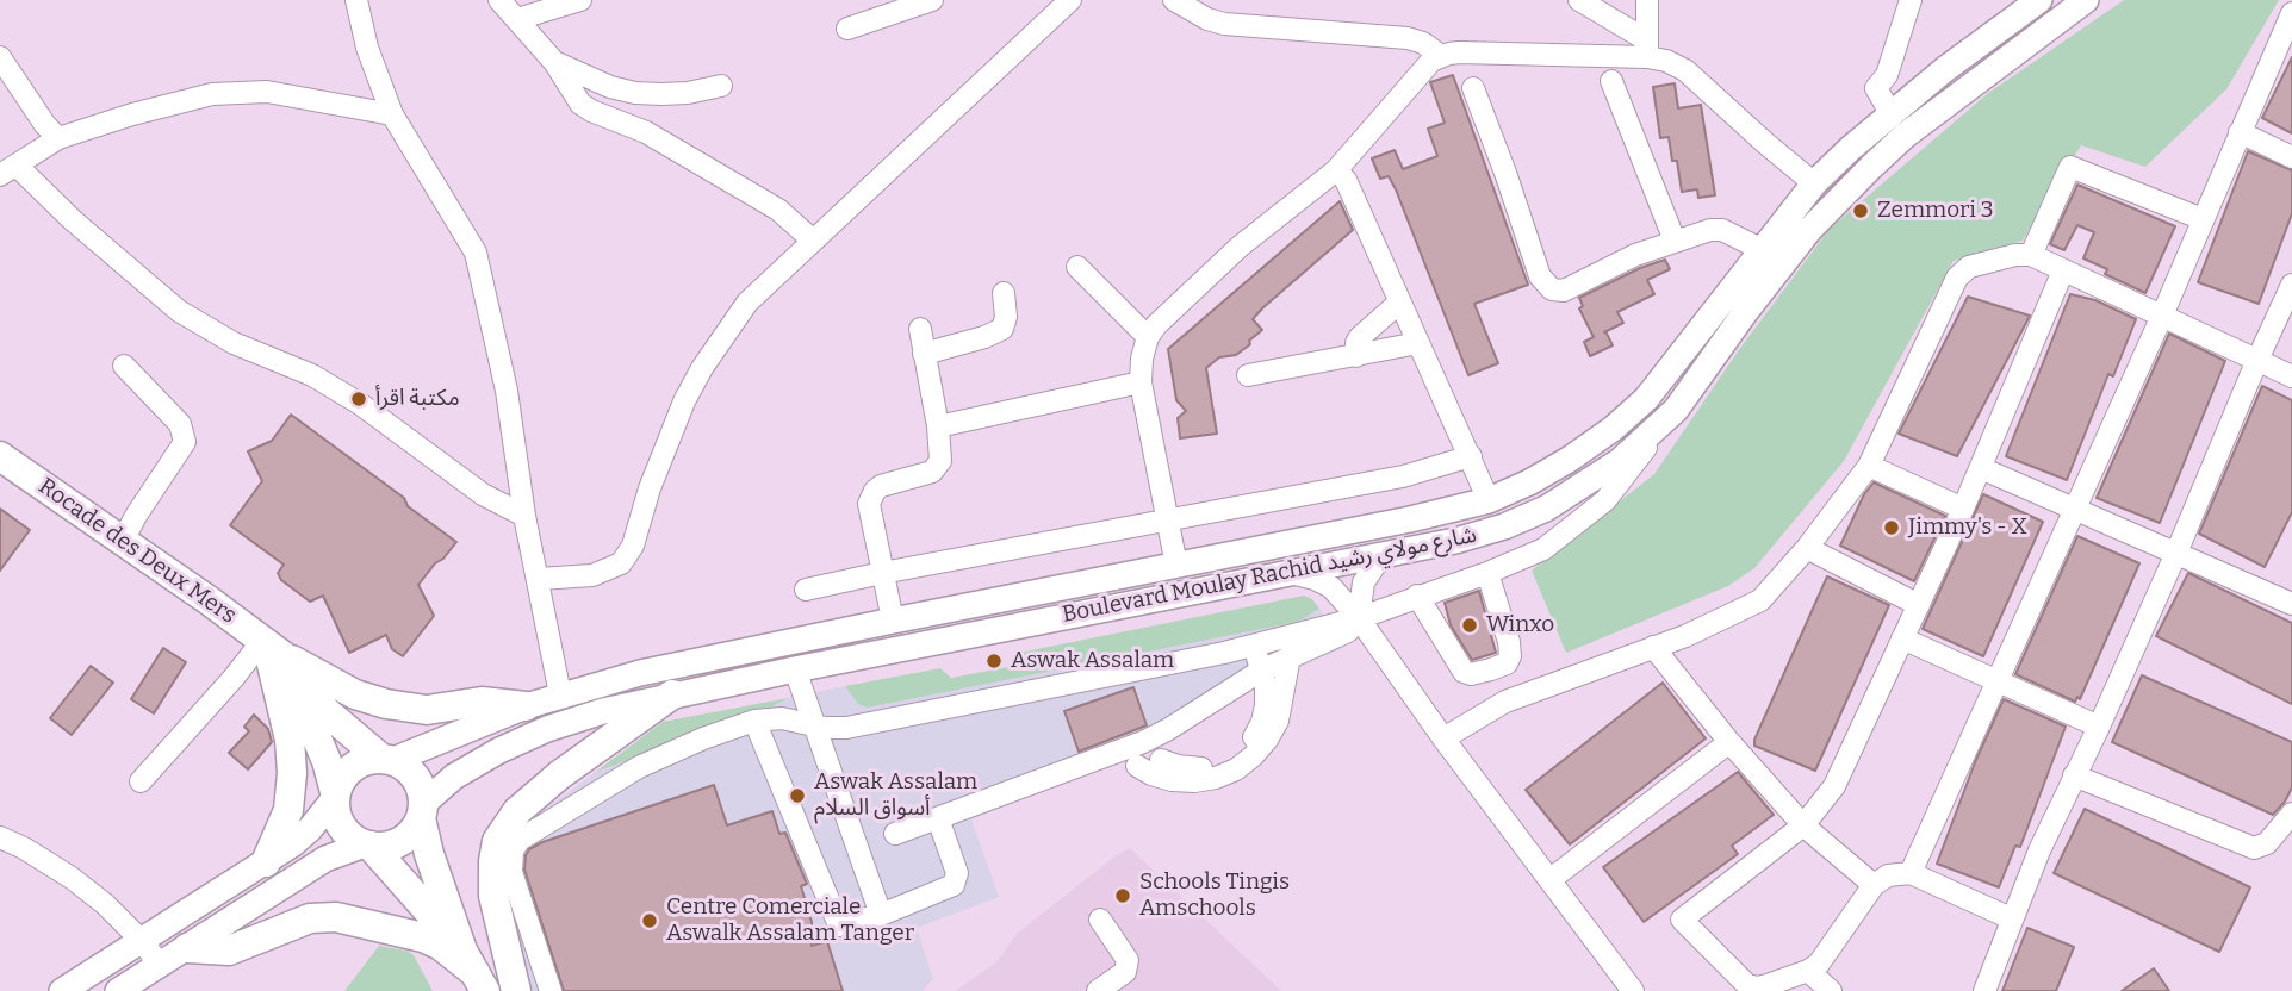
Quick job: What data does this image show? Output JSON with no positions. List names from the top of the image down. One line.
{"streets":{"highway":["Rocade des Deux Mers"],"main road":["Boulevard Moulay Rachid شارع مولاي رشيد"]},"crossings":[["Rocade des Deux Mers","Boulevard Moulay Rachid شارع مولاي رشيد"]],"places":["Zemmori 3","مكتبة اقرأ","Jimmy's - X","Winxo","Aswak Assalam","Aswak Assalam أسواق السلام","Schools Tingis Amschools","Centre Comerciale Aswalk Assalam Tanger"]}
